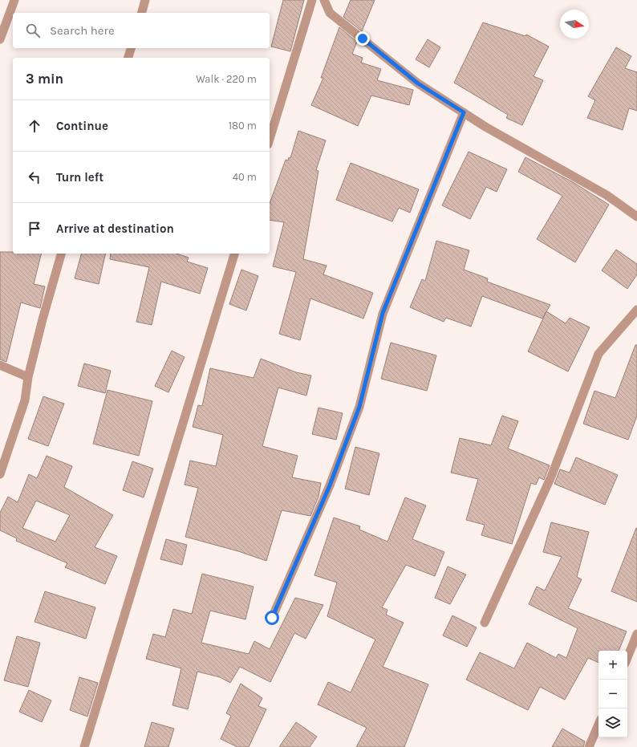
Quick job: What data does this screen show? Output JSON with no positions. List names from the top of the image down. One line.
{"north":"right","page":{"search":"Search here","heading":["3 min","Walk · 220 m"],"list":[["Continue","180 m"],["Turn left","40 m"],"Arrive at destination"],"map_buttons":["+","−"]}}
